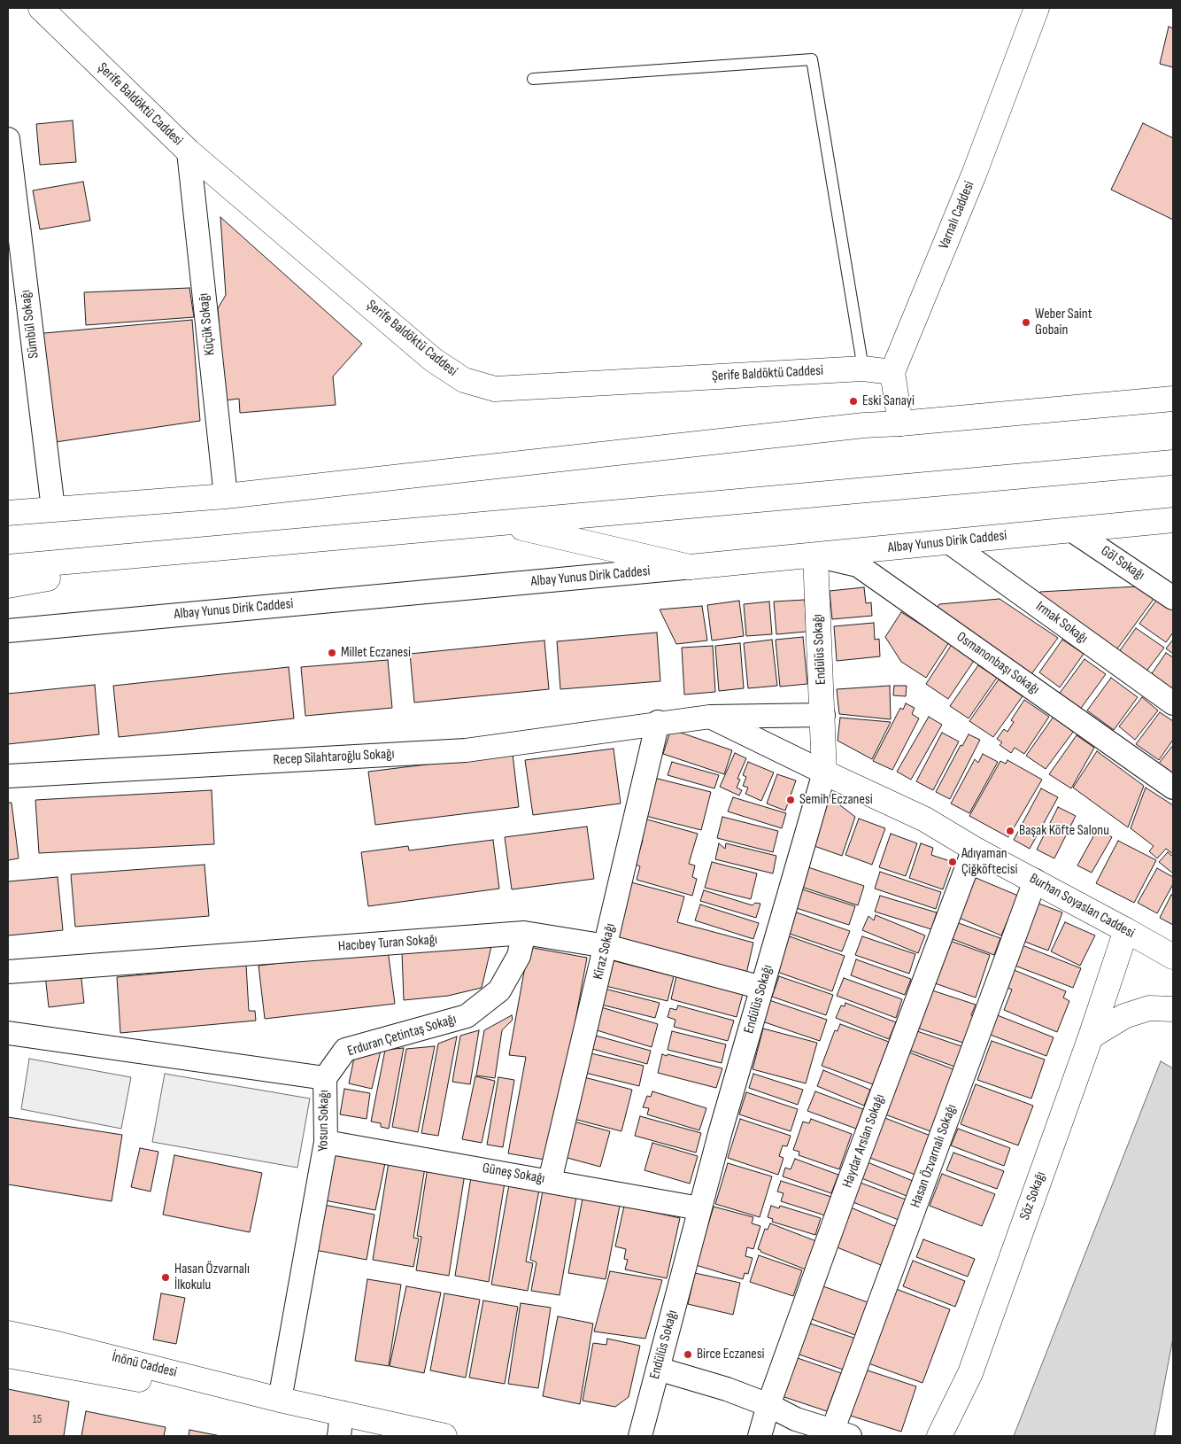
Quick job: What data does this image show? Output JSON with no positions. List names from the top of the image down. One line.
{"streets":{"main road":["Şerife Baldöktü Caddesi","Varnalı Caddesi","Albay Yunus Dirik Caddesi","Endülüs Sokağı","Burhan Soyaslan Caddesi","Söz Sokağı","İnönü Caddesi"],"street":["Sümbül Sokağı","Küçük Sokağı","Göl Sokağı","Irmak Sokağı","Osmanonbaşı Sokağı","Recep Silahtaroğlu Sokağı","Hacıbey Turan Sokağı","Kiraz Sokağı","Erduran Çetintaş Sokağı","Yosun Sokağı","Haydar Arslan Sokağı","Hasan Özvarnalı Sokağı","Güneş Sokağı"]},"crossings":[["Şerife Baldöktü Caddesi","Varnalı Caddesi"],["Şerife Baldöktü Caddesi","Küçük Sokağı"],["Albay Yunus Dirik Caddesi","Göl Sokağı"],["Albay Yunus Dirik Caddesi","Irmak Sokağı"],["Albay Yunus Dirik Caddesi","Endülüs Sokağı"],["Albay Yunus Dirik Caddesi","Osmanonbaşı Sokağı"],["Endülüs Sokağı","Osmanonbaşı Sokağı"],["Endülüs Sokağı","Burhan Soyaslan Caddesi"],["Endülüs Sokağı","Hacıbey Turan Sokağı"],["Endülüs Sokağı","Güneş Sokağı"],["Recep Silahtaroğlu Sokağı","Kiraz Sokağı"],["Burhan Soyaslan Caddesi","Haydar Arslan Sokağı"],["Burhan Soyaslan Caddesi","Hasan Özvarnalı Sokağı"],["Burhan Soyaslan Caddesi","Söz Sokağı"],["Hacıbey Turan Sokağı","Kiraz Sokağı"],["Hacıbey Turan Sokağı","Erduran Çetintaş Sokağı"],["Kiraz Sokağı","Güneş Sokağı"],["Erduran Çetintaş Sokağı","Yosun Sokağı"],["Yosun Sokağı","Güneş Sokağı"],["Yosun Sokağı","İnönü Caddesi"]],"places":["Weber Saint Gobain","Eski Sanayi","Millet Eczanesi","Semih Eczanesi","Başak Köfte Salonu","Adıyaman Çiğköftecisi","Hasan Özvarnalı İlkokulu","Birce Eczanesi"],"house_numbers":["15"]}
